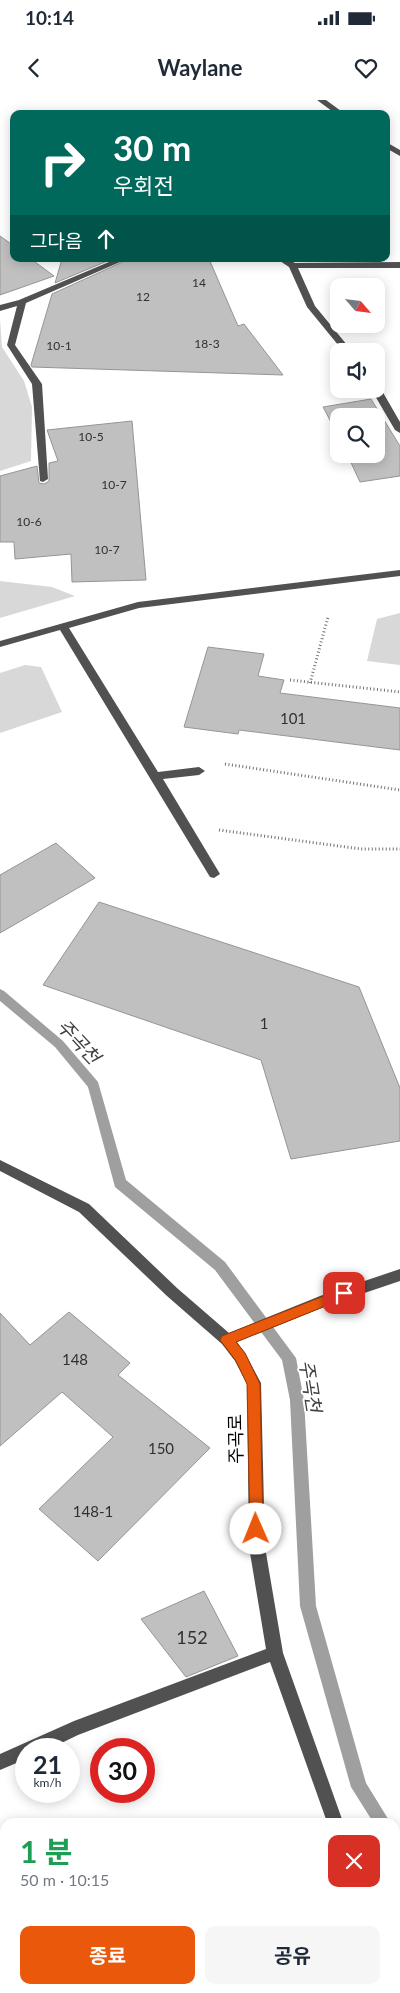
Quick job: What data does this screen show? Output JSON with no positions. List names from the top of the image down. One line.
{"streets":{"street":["주곡로"]},"water":["주곡천"],"house_numbers":["14","12","18-3","10-1","10-5","10-7","10-6","10-7","101","1","148","150","148-1","152"],"north":"bottom right","page":{"status":"10:14","header":"Waylane","turn":["30 m","우회전"],"then":"그다음","speed":"21 km/h","limit":"30","heading":["1 분","50 m · 10:15"],"buttons":["종료","공유"]}}
